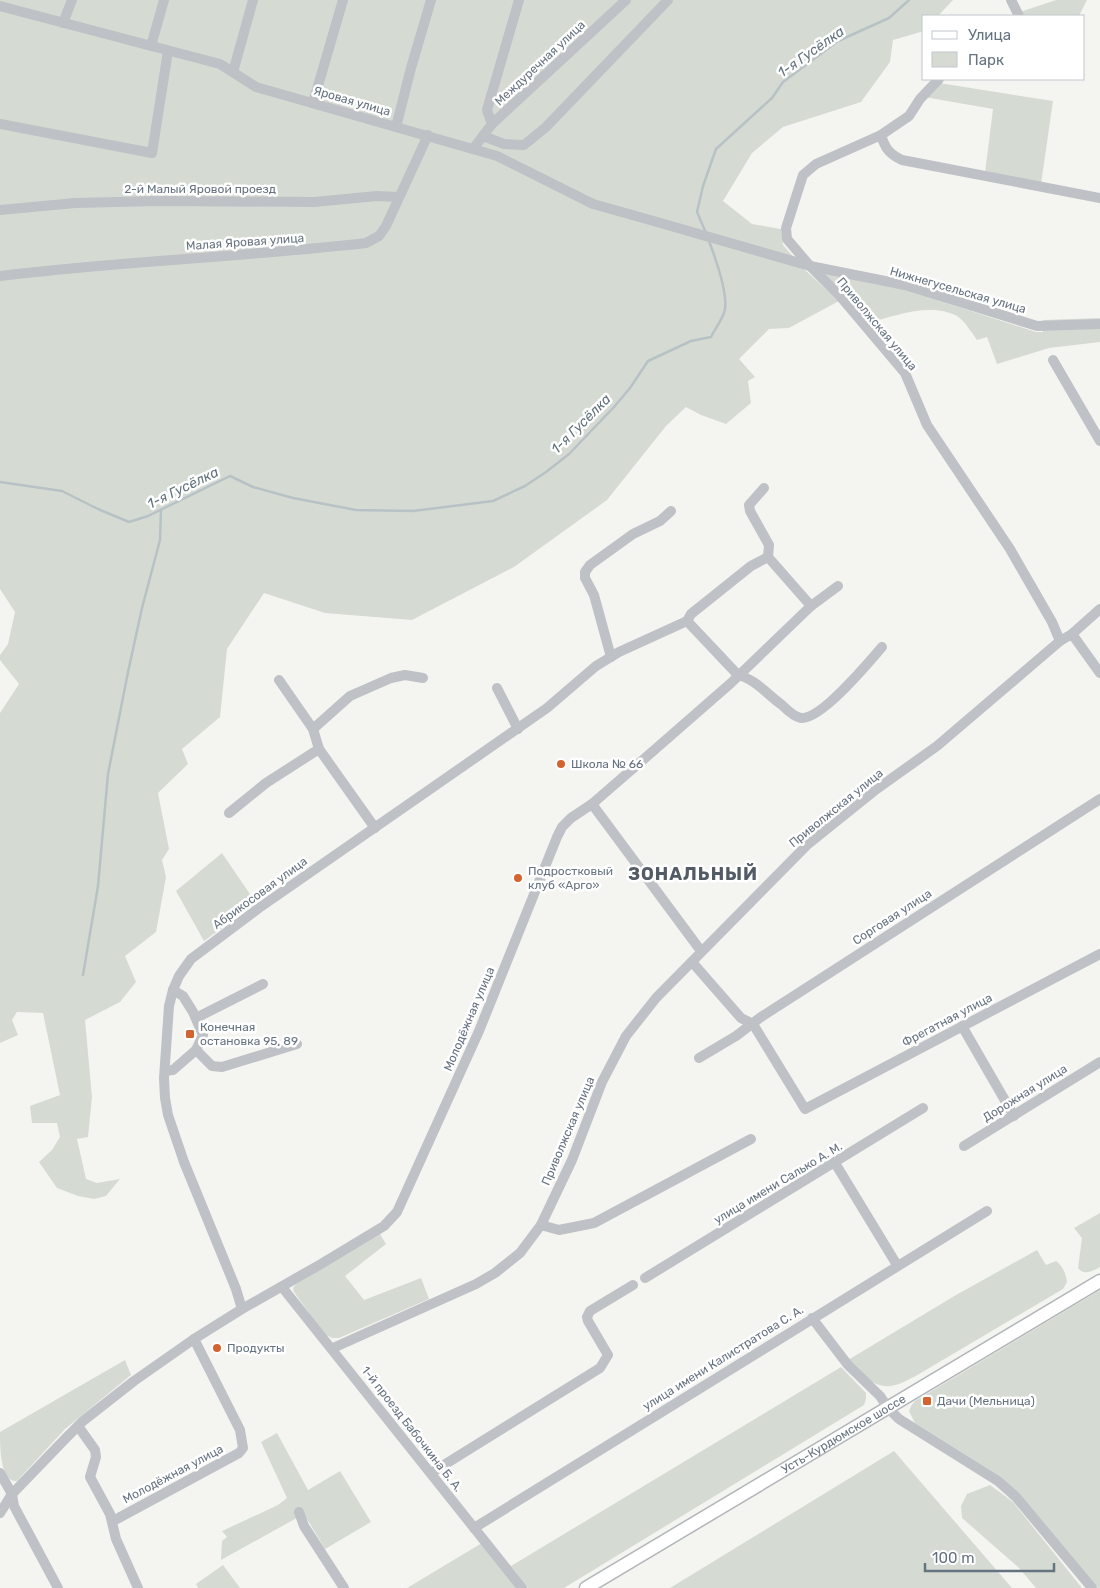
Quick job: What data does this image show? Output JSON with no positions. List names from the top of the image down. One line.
{"streets":{"main road":["Усть-Курдюмское шоссе"],"street":["Междуречная улица","Яровая улица","2-й Малый Яровой проезд","Малая Яровая улица","Нижнегусельская улица","Приволжская улица","Абрикосовая улица","Сорговая улица","Молодёжная улица","Фрегатная улица","Дорожная улица","улица имени Салько А. М.","улица имени Калистратова С. А.","1-й проезд Бабочкина Б. А."]},"crossings":[["Междуречная улица","Яровая улица"],["Яровая улица","Малая Яровая улица"],["Яровая улица","Нижнегусельская улица"],["2-й Малый Яровой проезд","Малая Яровая улица"],["Нижнегусельская улица","Приволжская улица"],["Приволжская улица","1-й проезд Бабочкина Б. А."],["Абрикосовая улица","Молодёжная улица"],["Сорговая улица","Фрегатная улица"],["Молодёжная улица","1-й проезд Бабочкина Б. А."],["улица имени Калистратова С. А.","1-й проезд Бабочкина Б. А."]],"districts":["ЗОНАЛЬНЫЙ"],"water":["1-я Гусёлка"],"places":{"other":["Школа № 66","Подростковый клуб «Арго»","Продукты"],"transit":["Конечная остановка 95, 89","Дачи (Мельница)"]},"legend":["Улица","Парк"],"scale_bar":"100 m"}
